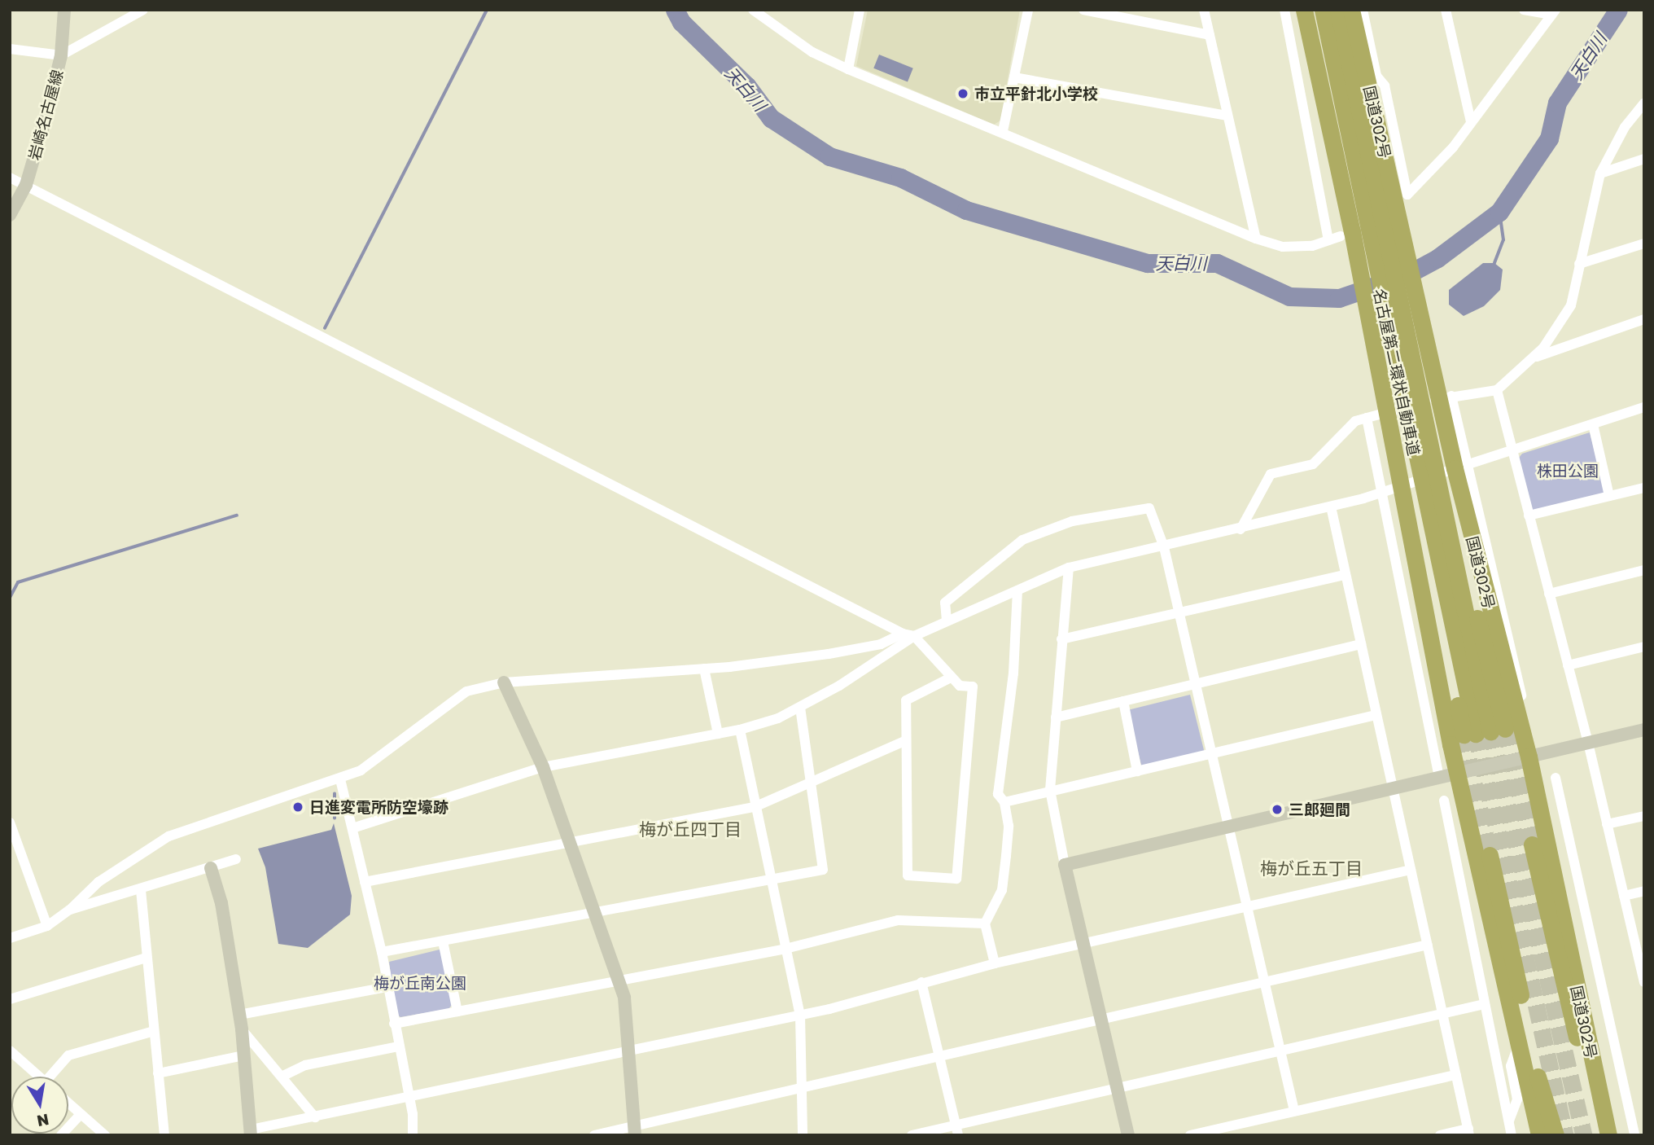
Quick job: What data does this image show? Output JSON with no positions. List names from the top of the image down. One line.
{"streets":{"highway":["国道302号","名古屋第二環状自動車道"],"street":["岩崎名古屋線"]},"crossings":[["国道302号","名古屋第二環状自動車道"]],"districts":["梅が丘四丁目","梅が丘五丁目"],"water":["天白川"],"parks":["株田公園","梅が丘南公園"],"places":["市立平針北小学校","日進変電所防空壕跡","三郎廻間"],"north":"bottom"}
